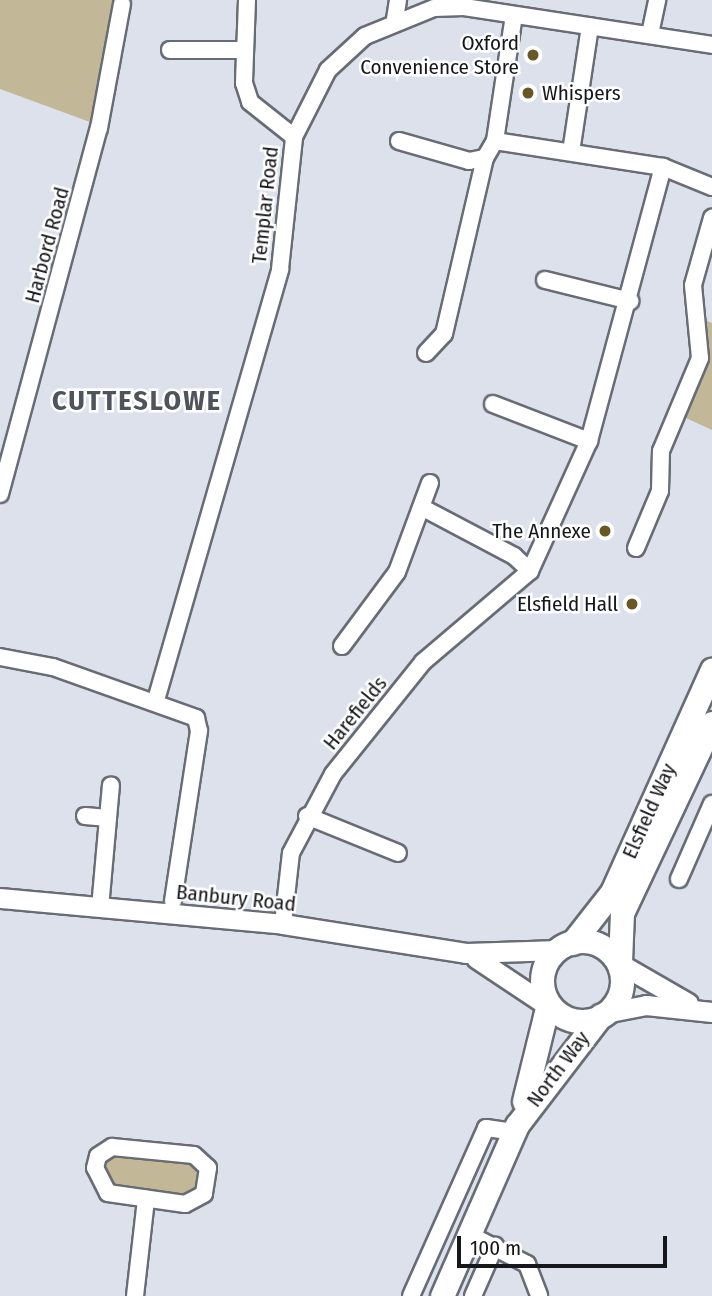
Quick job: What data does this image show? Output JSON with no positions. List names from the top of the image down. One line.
{"streets":{"highway":["Elsfield Way","North Way"],"main road":["Banbury Road"],"street":["Templar Road","Harbord Road","Harefields"]},"crossings":[["Harefields","Banbury Road"],["Elsfield Way","Banbury Road"],["Elsfield Way","North Way"],["Banbury Road","North Way"]],"districts":["CUTTESLOWE"],"places":["Oxford Convenience Store","Whispers","The Annexe","Elsfield Hall"],"scale_bar":"100 m"}
